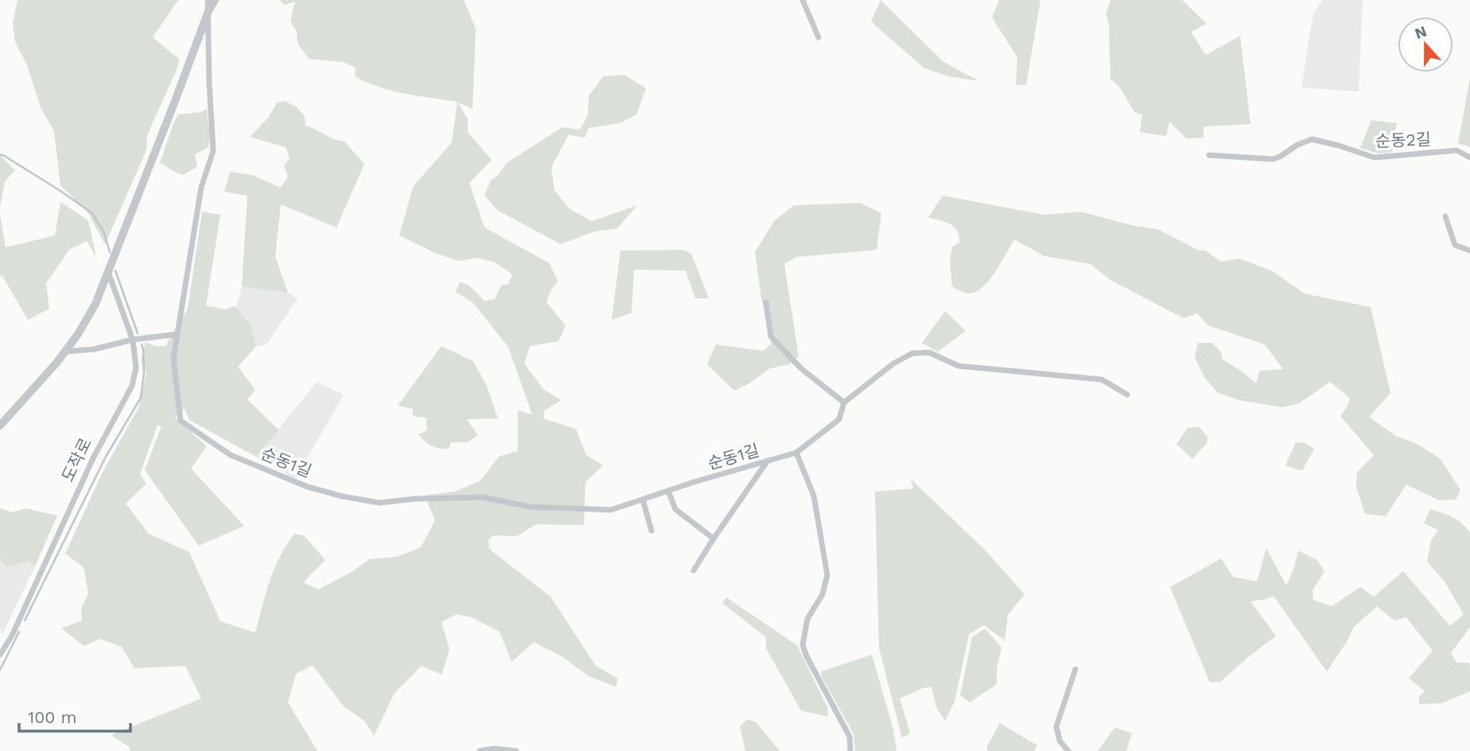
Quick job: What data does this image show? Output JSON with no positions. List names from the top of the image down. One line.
{"streets":{"street":["순동2길","순동1길","도작로"]},"scale_bar":"100 m","north":"top"}
